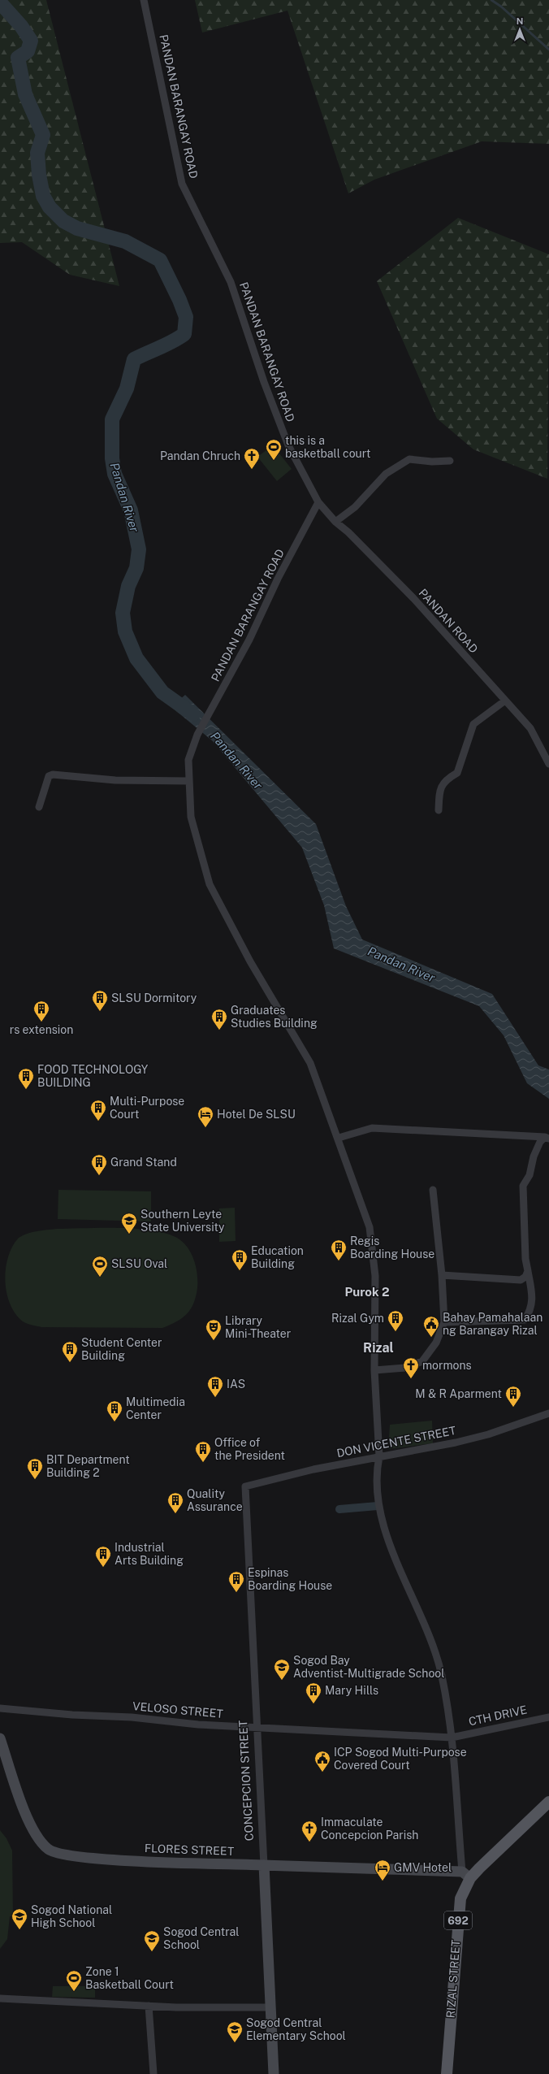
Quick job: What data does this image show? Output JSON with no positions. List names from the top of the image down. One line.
{"streets":{"main road":["692","RIZAL STREET"],"street":["PANDAN BARANGAY ROAD","PANDAN ROAD","DON VICENTE STREET","VELOSO STREET","CTH DRIVE","CONCEPCION STREET","FLORES STREET"]},"crossings":[["PANDAN BARANGAY ROAD","PANDAN ROAD"],["PANDAN BARANGAY ROAD","DON VICENTE STREET"],["PANDAN BARANGAY ROAD","VELOSO STREET"],["PANDAN BARANGAY ROAD","CTH DRIVE"],["PANDAN BARANGAY ROAD","FLORES STREET"],["PANDAN BARANGAY ROAD","RIZAL STREET"],["DON VICENTE STREET","CONCEPCION STREET"],["VELOSO STREET","CTH DRIVE"],["VELOSO STREET","CONCEPCION STREET"],["CONCEPCION STREET","FLORES STREET"],["FLORES STREET","RIZAL STREET"]],"districts":["Purok 2","Rizal"],"water":["Pandan River"],"places":{"sports":["this is a basketball court","SLSU Oval","Zone 1 Basketball Court"],"church":["Pandan Chruch","mormons","Immaculate Concepcion Parish"],"building":["SLSU Dormitory","rs extension","Graduates Studies Building","FOOD TECHNOLOGY BUILDING","Multi-Purpose Court","Grand Stand","Regis Boarding House","Education Building","Rizal Gym","Student Center Building","IAS","M & R Aparment","Multimedia Center","Office of the President","BIT Department Building 2","Quality Assurance","Industrial Arts Building","Espinas Boarding House","Mary Hills"],"hotel":["Hotel De SLSU","GMV Hotel"],"school or university":["Southern Leyte State University","Sogod Bay Adventist-Multigrade School","Sogod National High School","Sogod Central School","Sogod Central Elementary School"],"public building":["Bahay Pamahalaan ng Barangay Rizal","ICP Sogod Multi-Purpose Covered Court"],"theatre":["Library Mini-Theater"]},"north":"top"}
